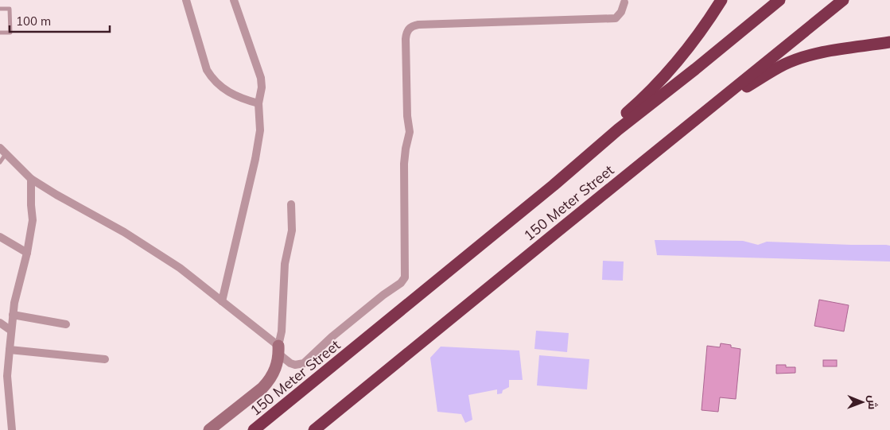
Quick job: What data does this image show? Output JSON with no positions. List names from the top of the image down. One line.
{"streets":{"highway":["150 Meter Street"]},"scale_bar":"100 m","north":"right"}
